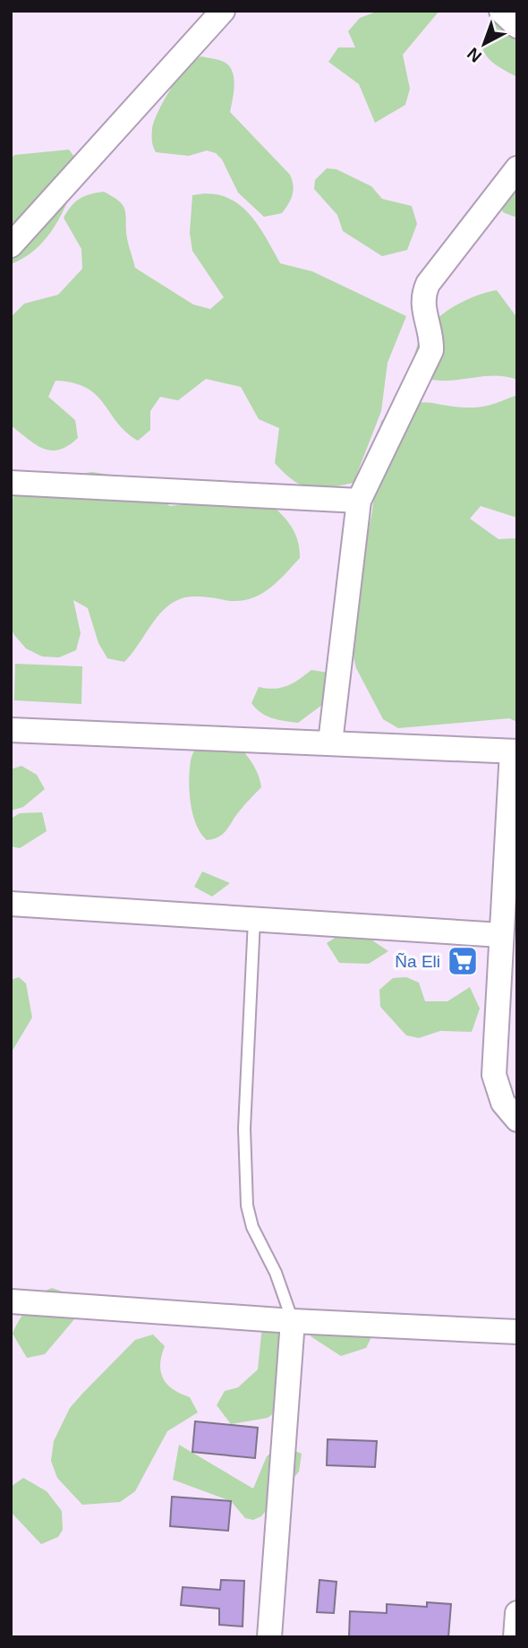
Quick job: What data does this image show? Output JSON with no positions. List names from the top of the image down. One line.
{"places":{"supermarket":["Ña Eli"]},"north":"bottom left"}
